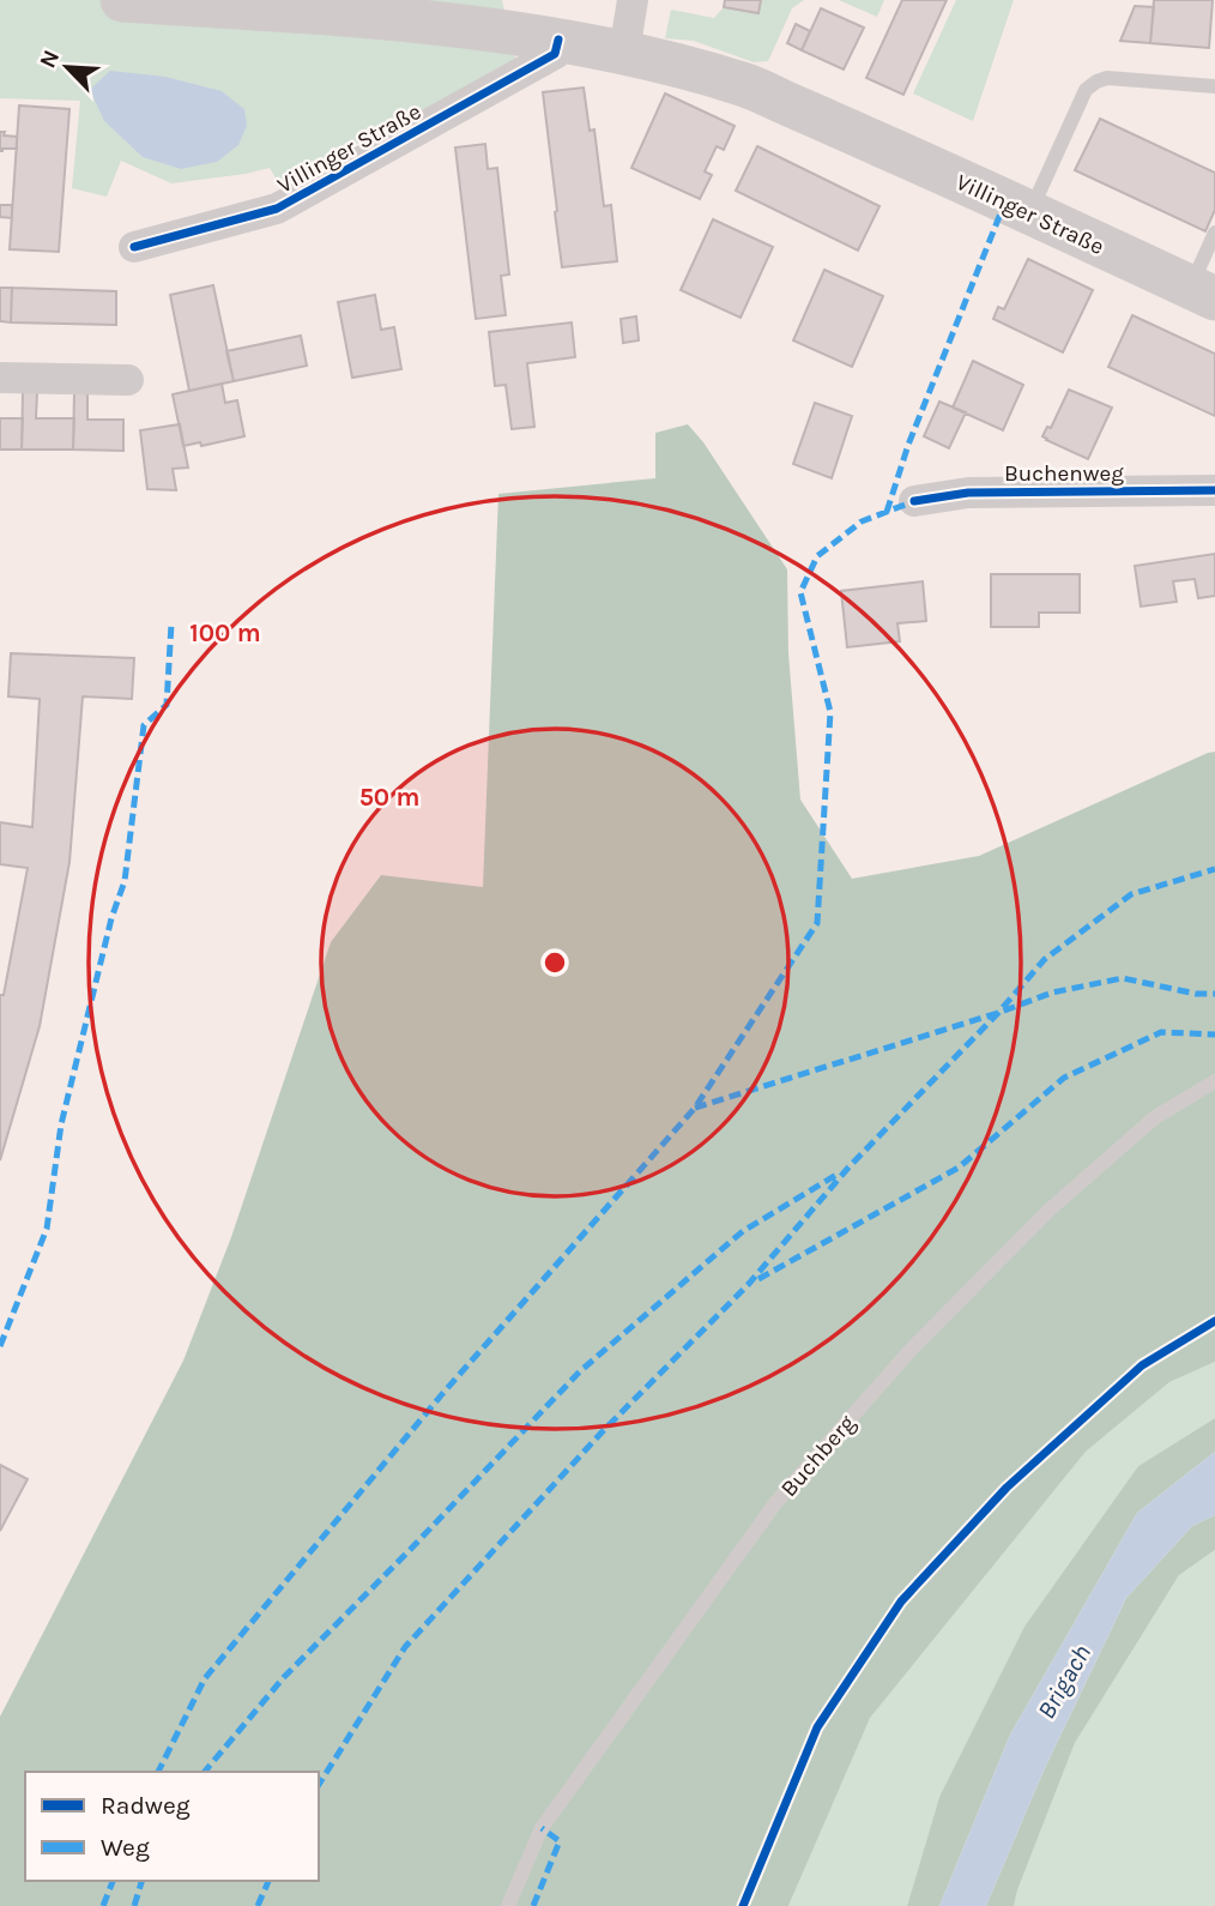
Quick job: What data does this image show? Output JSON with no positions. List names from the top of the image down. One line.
{"streets":{"main road":["Villinger Straße"],"street":["Buchenweg"],"lane":["Buchberg"]},"water":["Brigach"],"legend":["Radweg","Weg"],"north":"top left","rings":["100 m","50 m"]}
